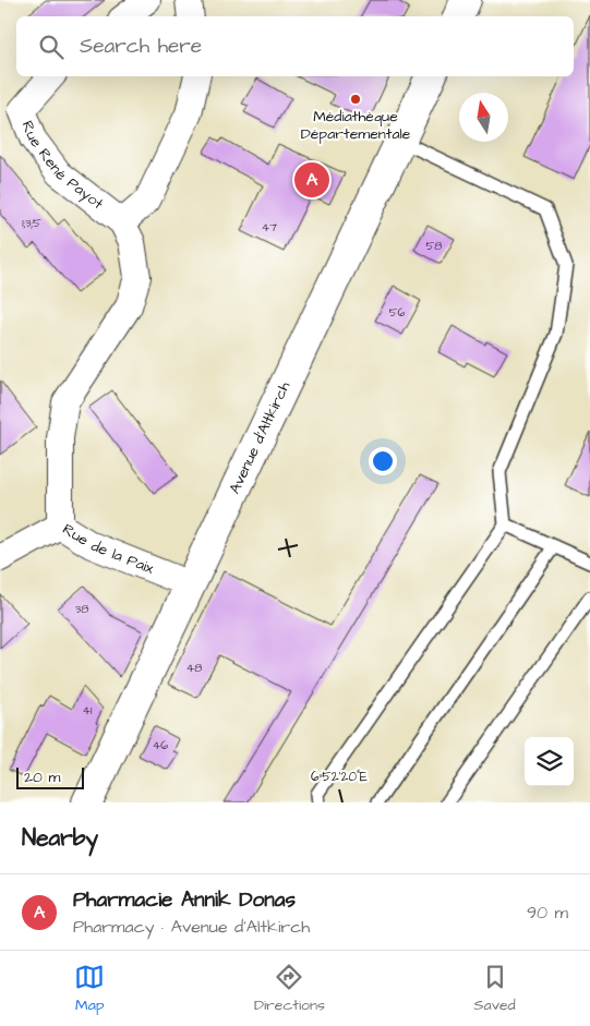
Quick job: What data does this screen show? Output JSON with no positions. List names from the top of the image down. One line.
{"streets":{"street":["Rue René Payot","Avenue d'Altkirch","Rue de la Paix"]},"crossings":[["Rue René Payot","Rue de la Paix"],["Avenue d'Altkirch","Rue de la Paix"]],"places":["Médiathèque Départementale"],"house_numbers":["1;3;5","47","58","56","38","48","41","46"],"scale_bar":"20 m","north":"top","page":{"search":"Search here","pins":"A","scale":"20 m","heading":"Nearby","list":[{"mark":"A","name":"Pharmacie Annik Donas","note":"Pharmacy · Avenue d'Altkirch","value":"90 m"}],"nav":["Map","Directions","Saved"]},"coordinates":["6°52'20\"E"]}
